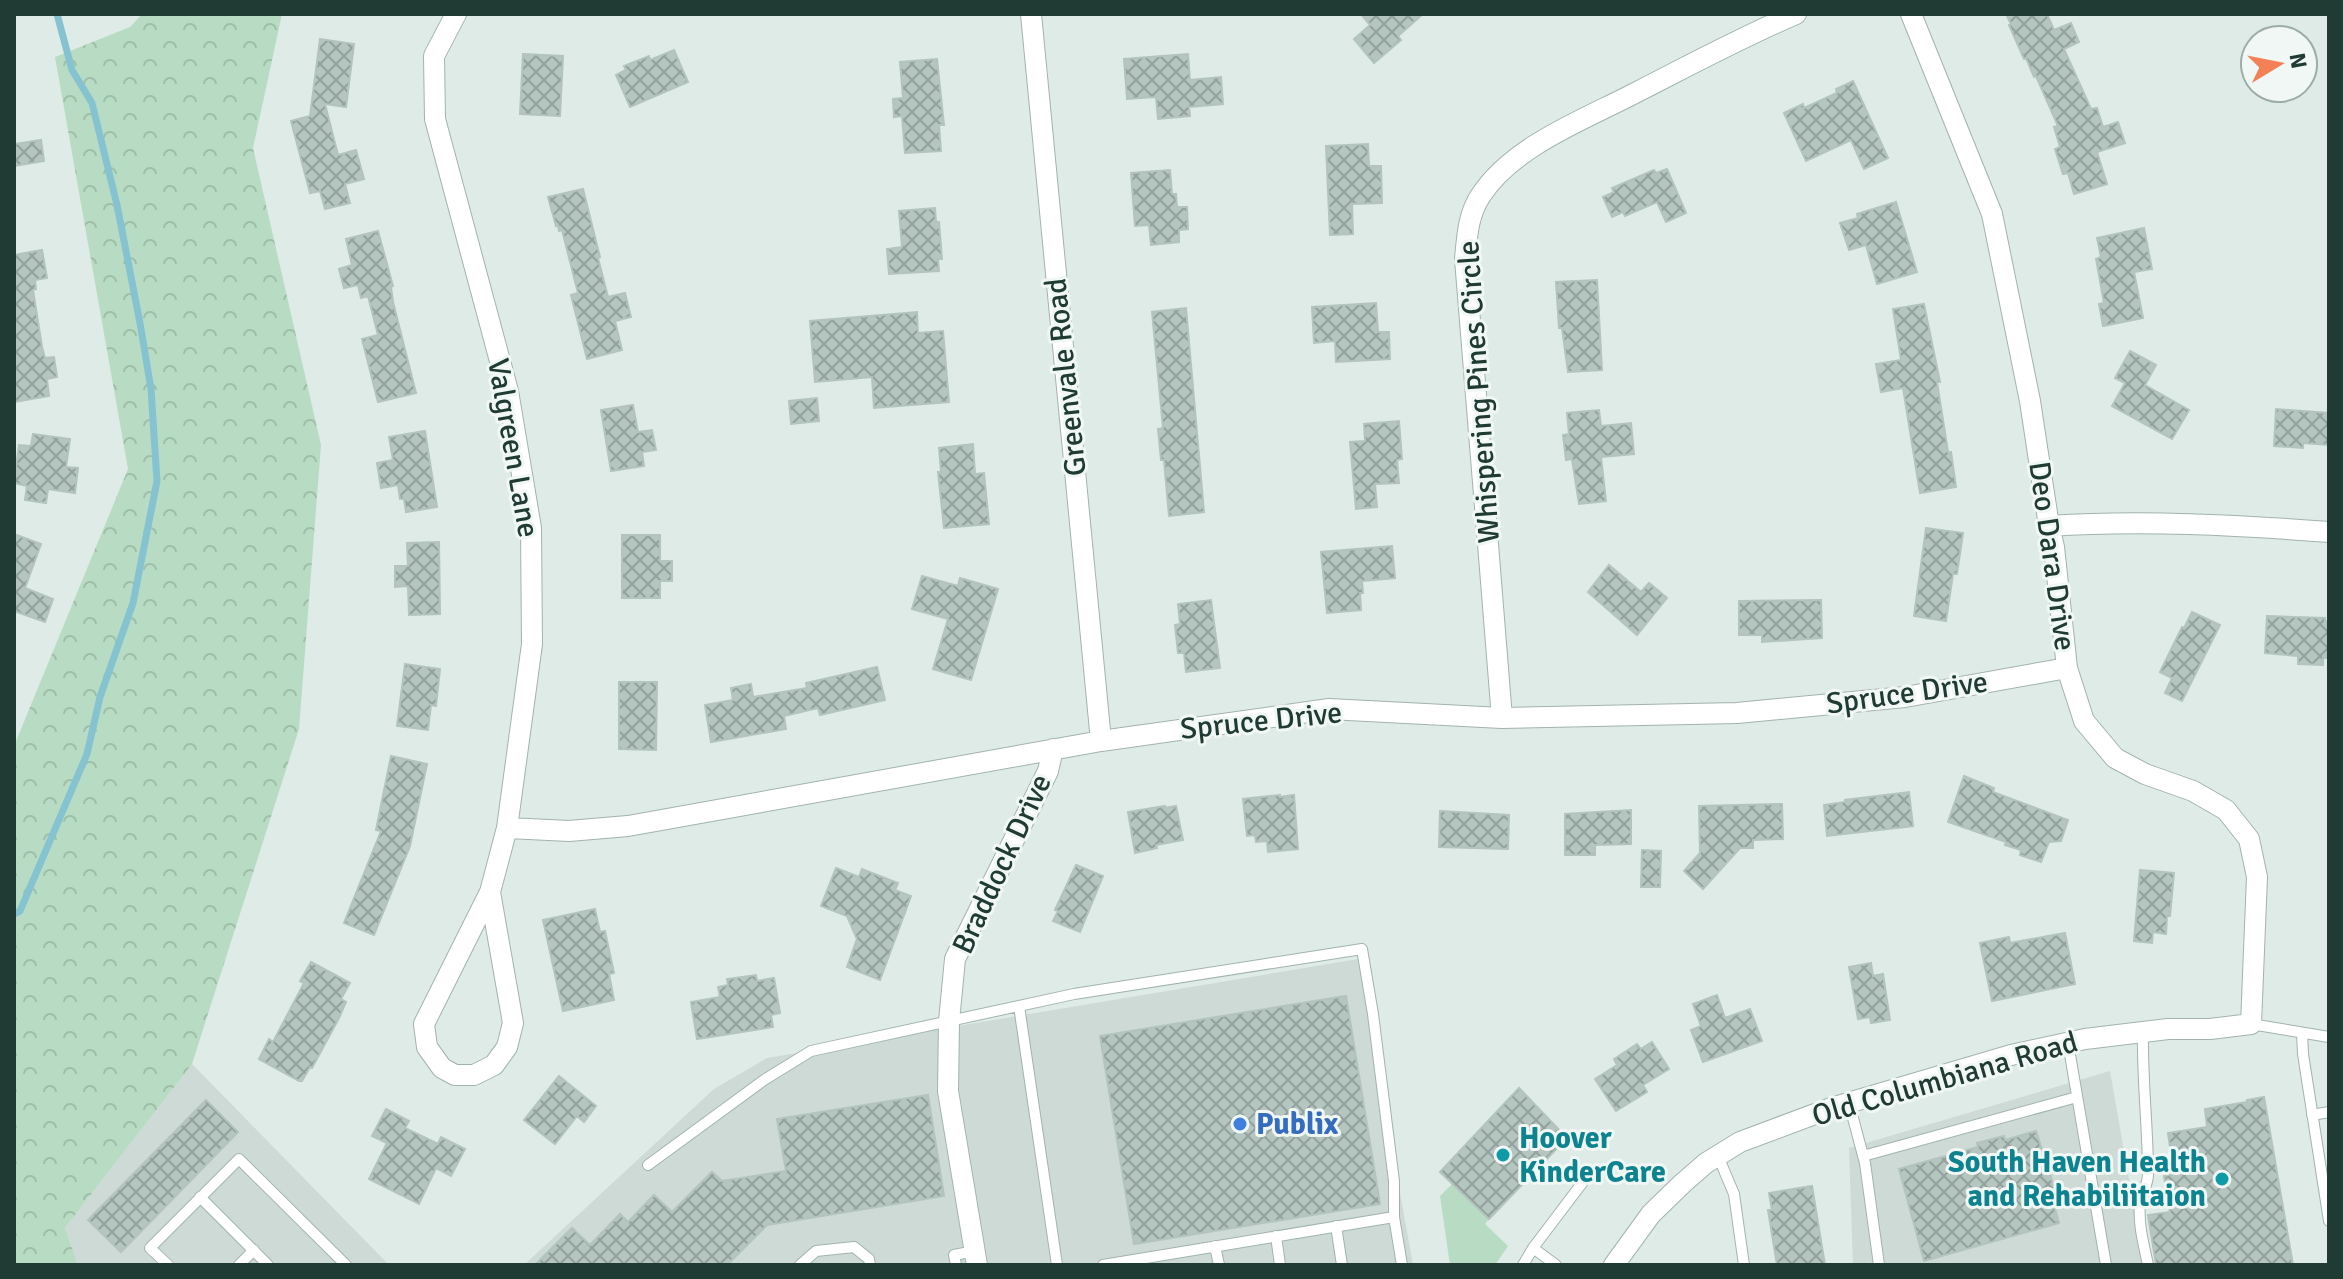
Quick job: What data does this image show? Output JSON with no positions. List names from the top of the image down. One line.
{"streets":{"street":["Greenvale Road","Whispering Pines Circle","Valgreen Lane","Deo Dara Drive","Spruce Drive","Braddock Drive","Old Columbiana Road"]},"crossings":[["Greenvale Road","Spruce Drive"],["Whispering Pines Circle","Spruce Drive"],["Valgreen Lane","Spruce Drive"],["Deo Dara Drive","Spruce Drive"],["Deo Dara Drive","Old Columbiana Road"],["Spruce Drive","Braddock Drive"]],"places":["Publix","Hoover KinderCare","South Haven Health and Rehabiliitaion"],"north":"right"}
